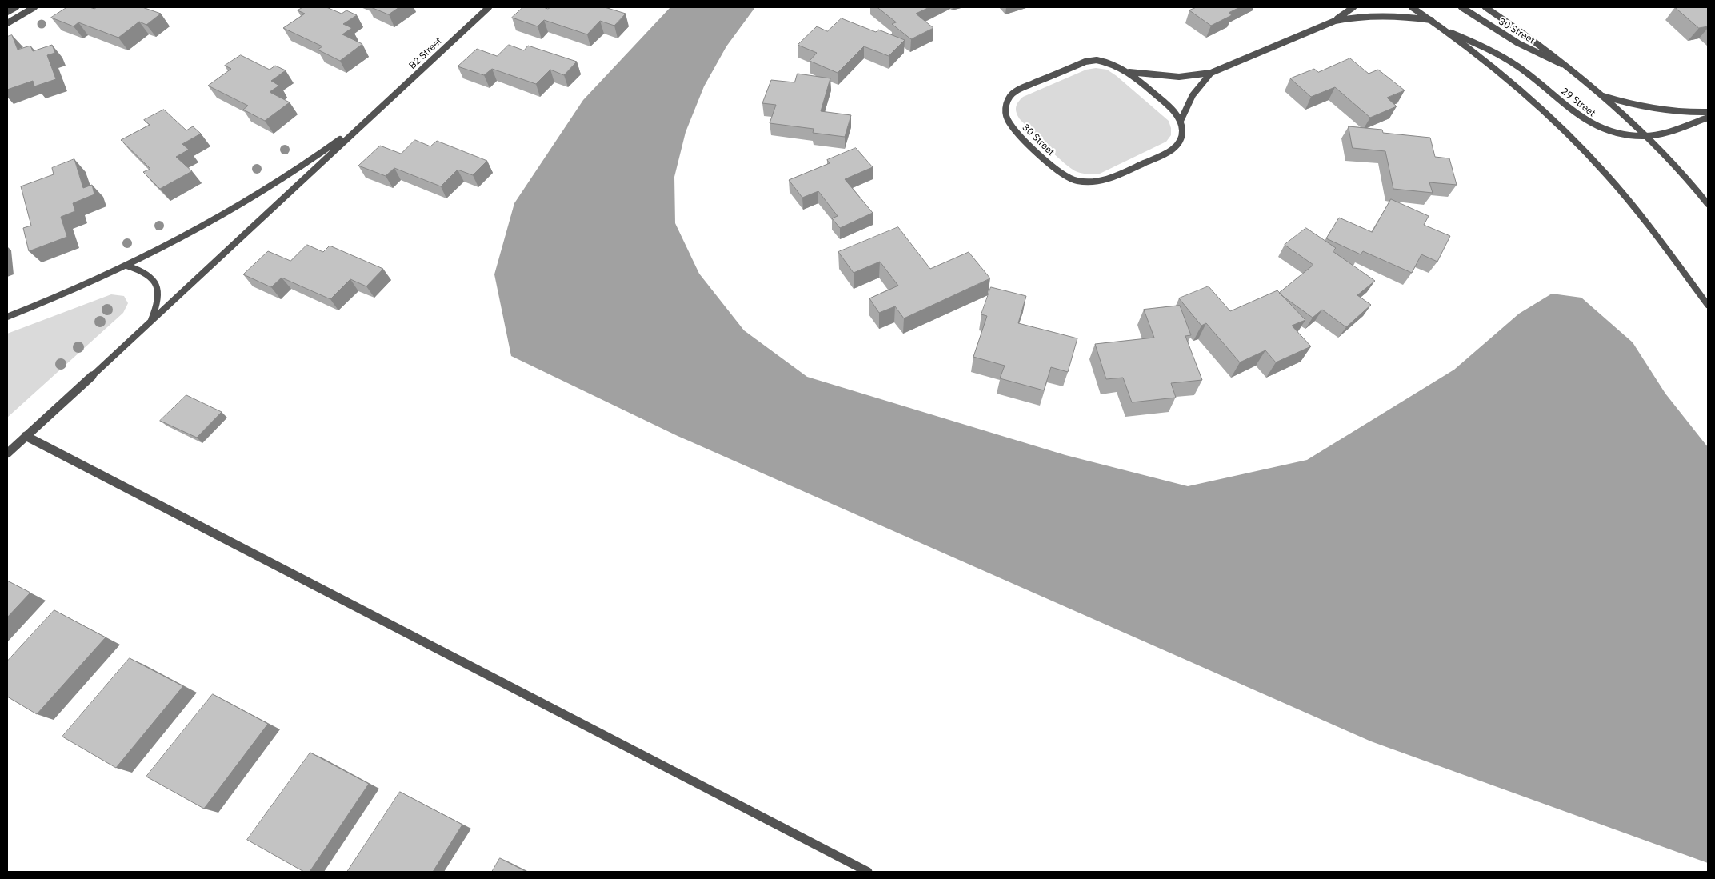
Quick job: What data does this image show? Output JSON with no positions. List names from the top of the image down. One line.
{"streets":{"street":["30 Street","B2 Street","29 Street"]}}
